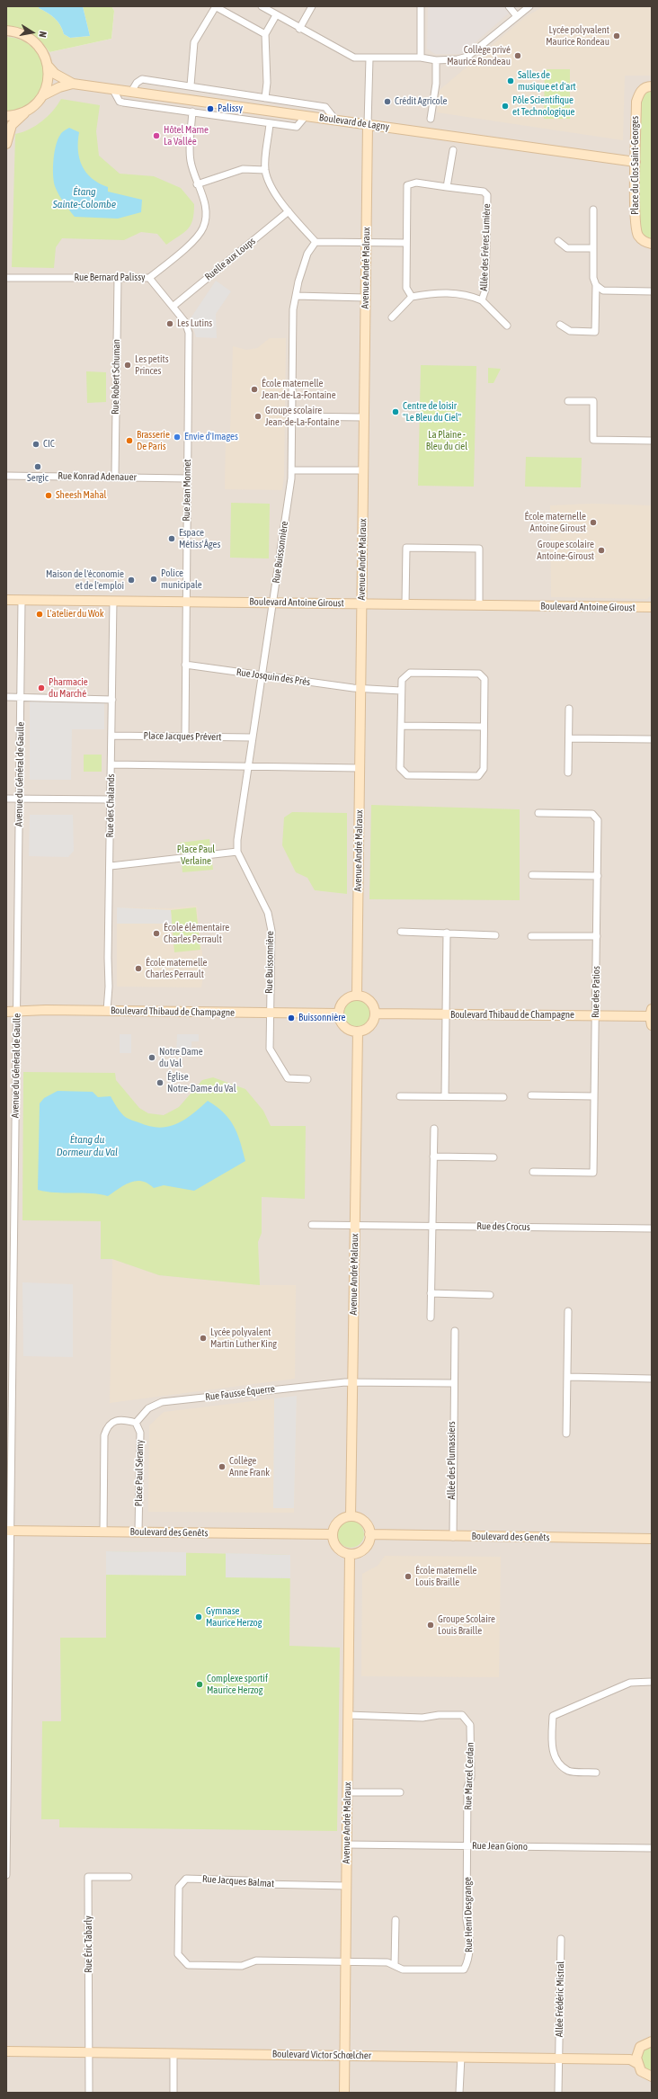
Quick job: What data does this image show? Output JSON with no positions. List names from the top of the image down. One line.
{"streets":{"street":["Boulevard de Lagny","Place du Clos Saint-Georges","Allée des Frères Lumière","Ruelle aux Loups","Avenue André Malraux","Rue Bernard Palissy","Rue Robert Schuman","Rue Konrad Adenauer","Rue Jean Monnet","Rue Buissonnière","Boulevard Antoine Giroust","Rue Josquin des Prés","Place Jacques Prévert","Avenue du Général de Gaulle","Rue des Chalands","Rue des Patios","Boulevard Thibaud de Champagne","Rue des Crocus","Rue Fausse Équerre","Allée des Plumassiers","Place Paul Séramy","Boulevard des Genêts","Rue Marcel Cerdan","Rue Jean Giono","Rue Jacques Balmat","Rue Henri Desgrange","Rue Éric Tabarly","Allée Frédéric Mistral","Boulevard Victor Schœlcher"]},"crossings":[["Boulevard de Lagny","Place du Clos Saint-Georges"],["Boulevard de Lagny","Avenue André Malraux"],["Ruelle aux Loups","Rue Jean Monnet"],["Avenue André Malraux","Boulevard Antoine Giroust"],["Avenue André Malraux","Rue Josquin des Prés"],["Avenue André Malraux","Boulevard Thibaud de Champagne"],["Avenue André Malraux","Rue des Crocus"],["Avenue André Malraux","Rue Fausse Équerre"],["Avenue André Malraux","Boulevard des Genêts"],["Avenue André Malraux","Rue Marcel Cerdan"],["Avenue André Malraux","Rue Jean Giono"],["Avenue André Malraux","Rue Jacques Balmat"],["Avenue André Malraux","Rue Henri Desgrange"],["Avenue André Malraux","Boulevard Victor Schœlcher"],["Rue Bernard Palissy","Rue Robert Schuman"],["Rue Bernard Palissy","Rue Jean Monnet"],["Rue Robert Schuman","Rue Konrad Adenauer"],["Rue Konrad Adenauer","Rue Jean Monnet"],["Rue Jean Monnet","Boulevard Antoine Giroust"],["Rue Jean Monnet","Rue Josquin des Prés"],["Rue Jean Monnet","Place Jacques Prévert"],["Rue Buissonnière","Boulevard Antoine Giroust"],["Rue Buissonnière","Rue Josquin des Prés"],["Rue Buissonnière","Place Jacques Prévert"],["Rue Buissonnière","Boulevard Thibaud de Champagne"],["Boulevard Antoine Giroust","Avenue du Général de Gaulle"],["Boulevard Antoine Giroust","Rue des Chalands"],["Place Jacques Prévert","Rue des Chalands"],["Avenue du Général de Gaulle","Boulevard Thibaud de Champagne"],["Avenue du Général de Gaulle","Boulevard des Genêts"],["Rue des Chalands","Boulevard Thibaud de Champagne"],["Rue des Patios","Boulevard Thibaud de Champagne"],["Rue Fausse Équerre","Place Paul Séramy"],["Allée des Plumassiers","Boulevard des Genêts"],["Place Paul Séramy","Boulevard des Genêts"],["Rue Marcel Cerdan","Rue Jean Giono"],["Rue Marcel Cerdan","Rue Henri Desgrange"],["Rue Jean Giono","Rue Henri Desgrange"],["Rue Jacques Balmat","Rue Henri Desgrange"],["Rue Éric Tabarly","Boulevard Victor Schœlcher"],["Allée Frédéric Mistral","Boulevard Victor Schœlcher"]],"water":["Étang Sainte-Colombe","Étang du Dormeur du Val"],"parks":["La Plaine - Bleu du ciel","Place Paul Verlaine"],"places":["Lycée polyvalent Maurice Rondeau","Collège privé Maurice Rondeau","Salles de musique et d'art","Crédit Agricole","Pôle Scientifique et Technologique","Palissy","Hôtel Marne La Vallée","Les Lutins","Les petits Princes","École maternelle Jean-de-La-Fontaine","Centre de loisir \"Le Bleu du Ciel\"","Groupe scolaire Jean-de-La-Fontaine","Envie d'Images","Brasserie De Paris","CIC","Sergic","Sheesh Mahal","École maternelle Antoine Giroust","Espace Métiss'Âges","Groupe scolaire Antoine-Giroust","Police municipale","Maison de l'économie et de l'emploi","L'atelier du Wok","Pharmacie du Marché","École élémentaire Charles Perrault","École maternelle Charles Perrault","Buissonnière","Notre Dame du Val","Église Notre-Dame du Val","Lycée polyvalent Martin Luther King","Collège Anne Frank","École maternelle Louis Braille","Gymnase Maurice Herzog","Groupe Scolaire Louis Braille","Complexe sportif Maurice Herzog"],"north":"right"}
